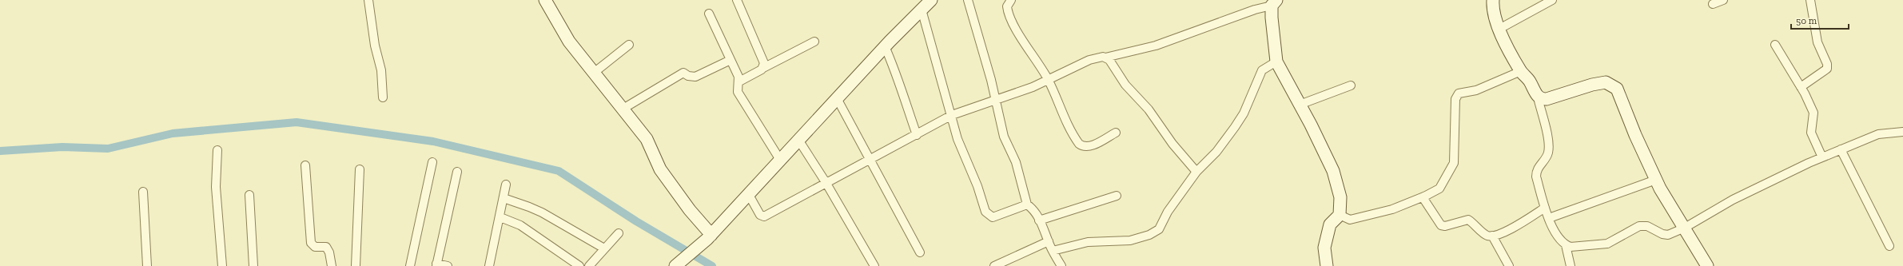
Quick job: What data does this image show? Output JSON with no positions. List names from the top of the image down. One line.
{"scale_bar":"50 m"}
